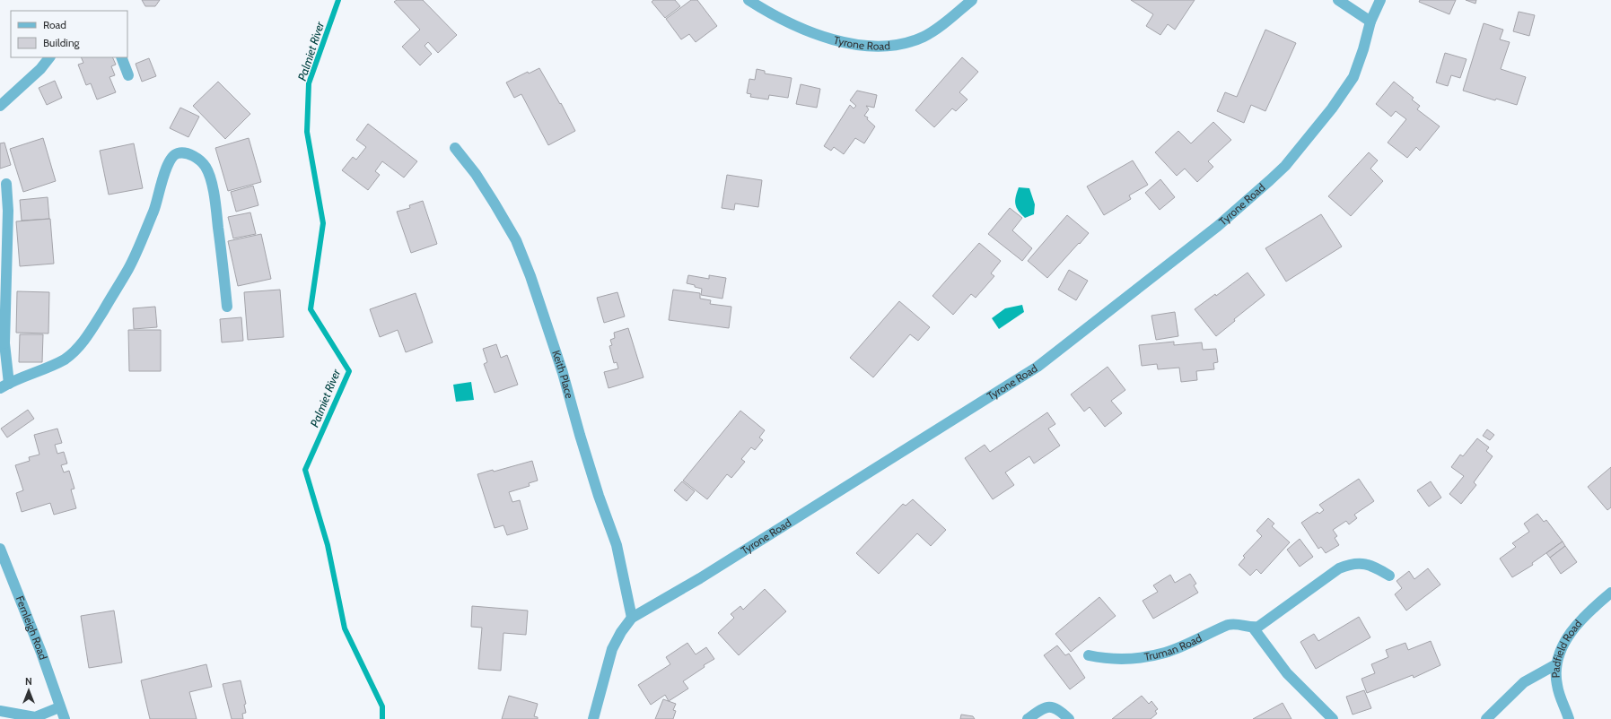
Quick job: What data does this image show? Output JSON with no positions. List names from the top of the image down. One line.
{"streets":{"street":["Tyrone Road","Keith Place","Fernleigh Road","Truman Road","Padfield Road"]},"crossings":[["Tyrone Road","Keith Place"]],"water":["Palmiet River"],"legend":["Road","Building"],"north":"top"}
